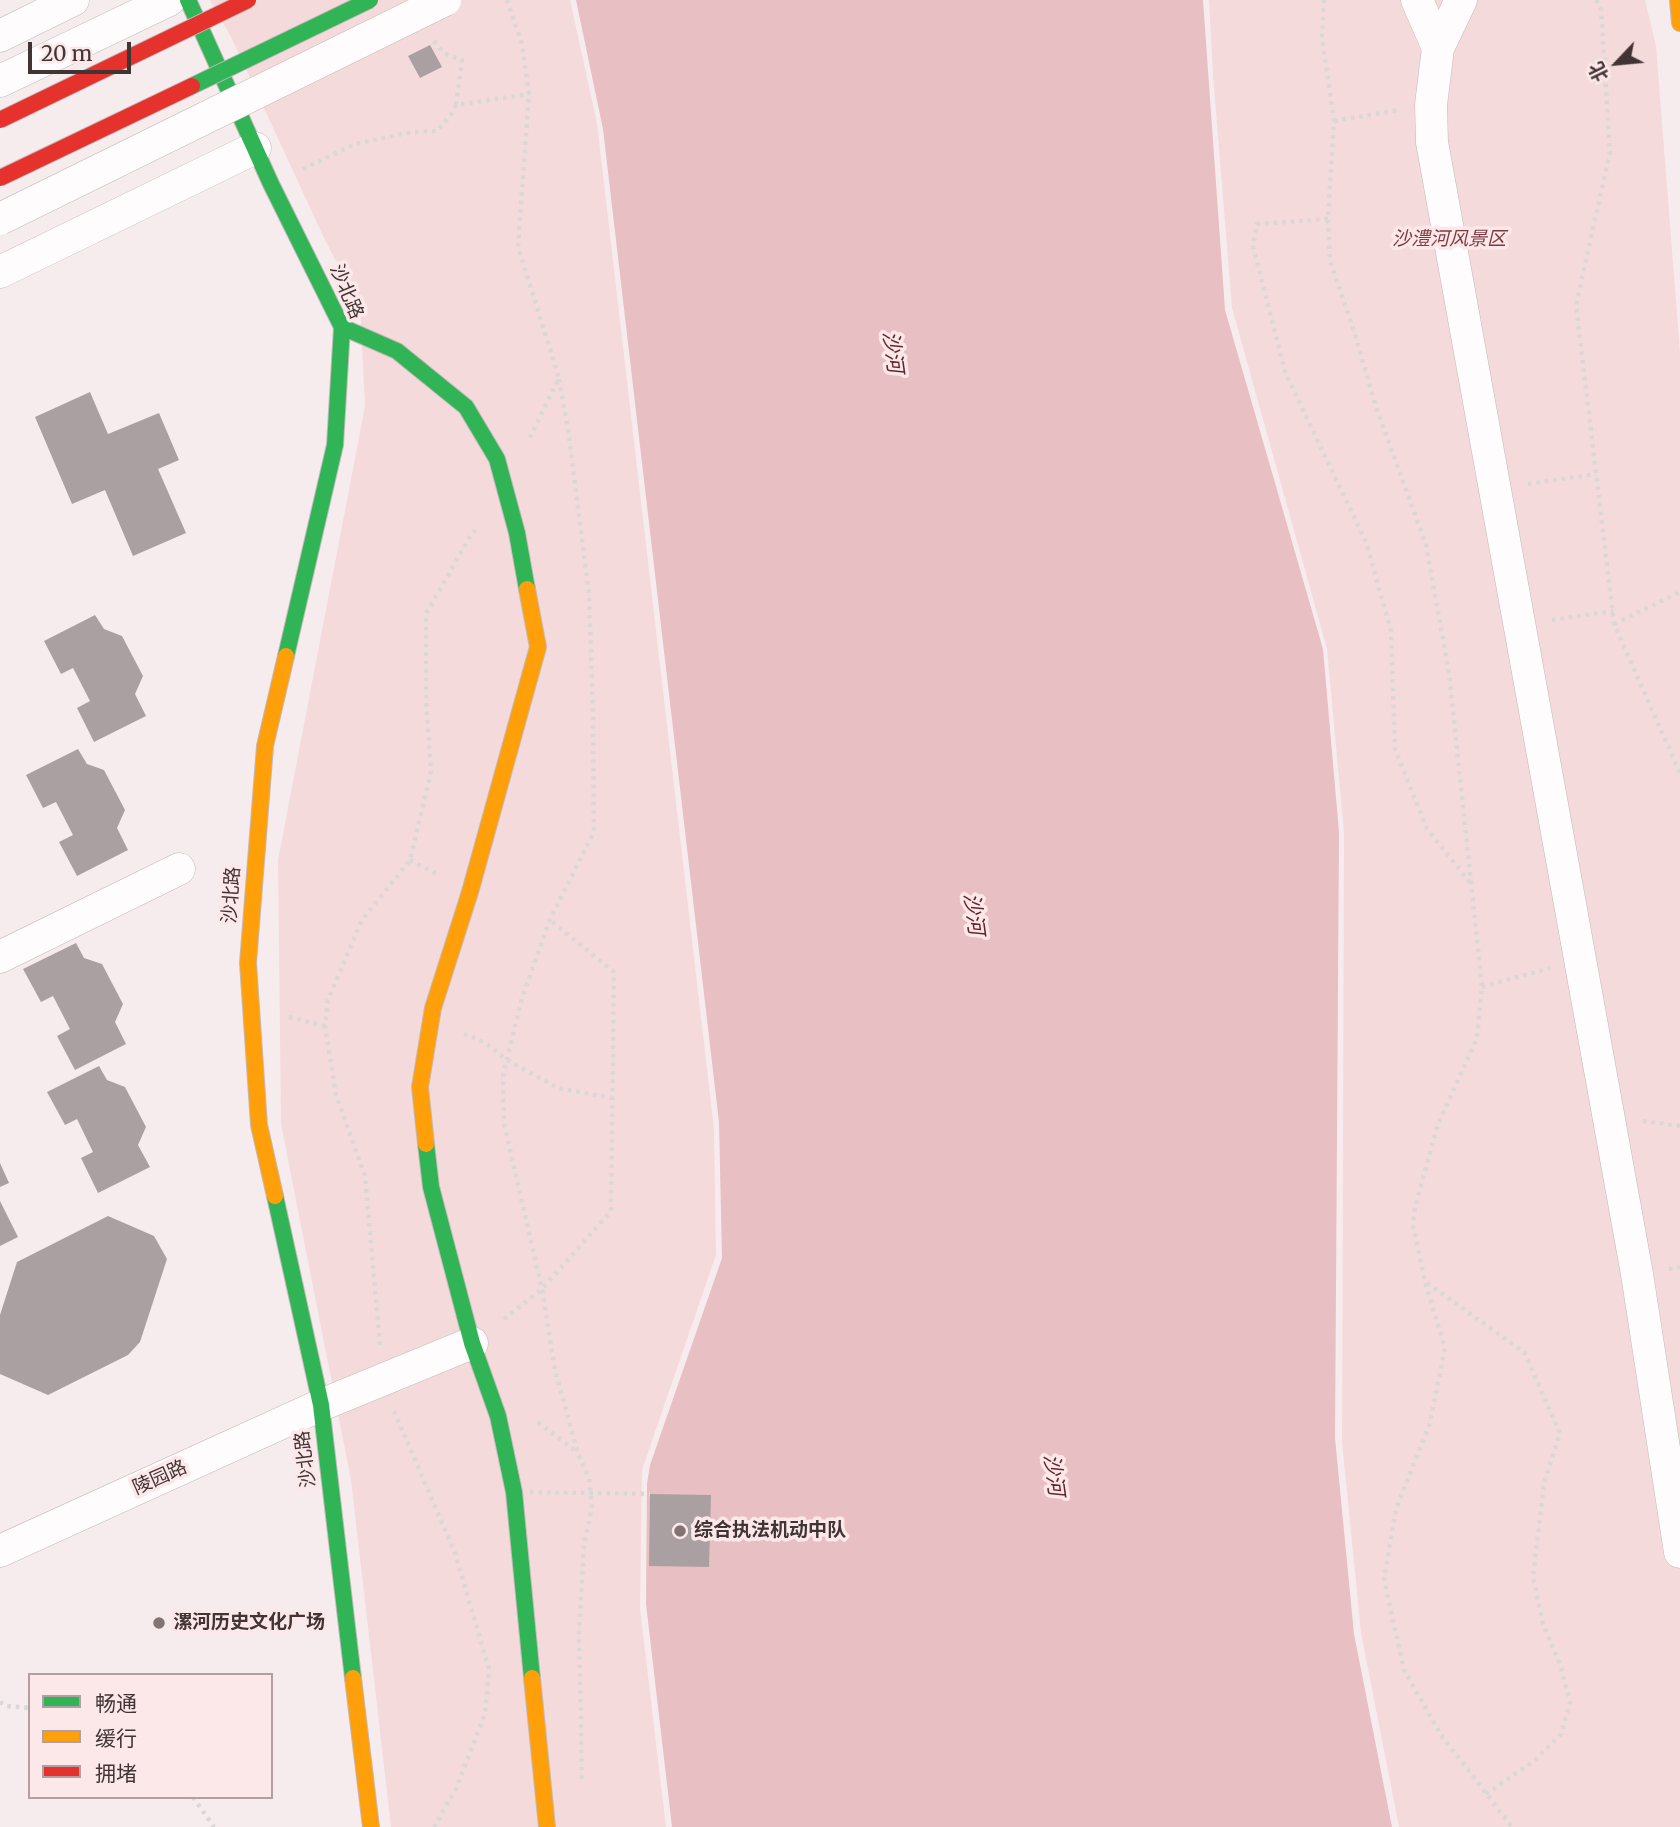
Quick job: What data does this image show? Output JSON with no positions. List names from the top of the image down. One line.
{"streets":{"street":["沙北路","陵园路"]},"crossings":[["沙北路","陵园路"]],"water":["沙河"],"parks":["沙澧河风景区"],"places":["综合执法机动中队","漯河历史文化广场"],"legend":["畅通","缓行","拥堵"],"scale_bar":"20 m","north":"bottom left"}
